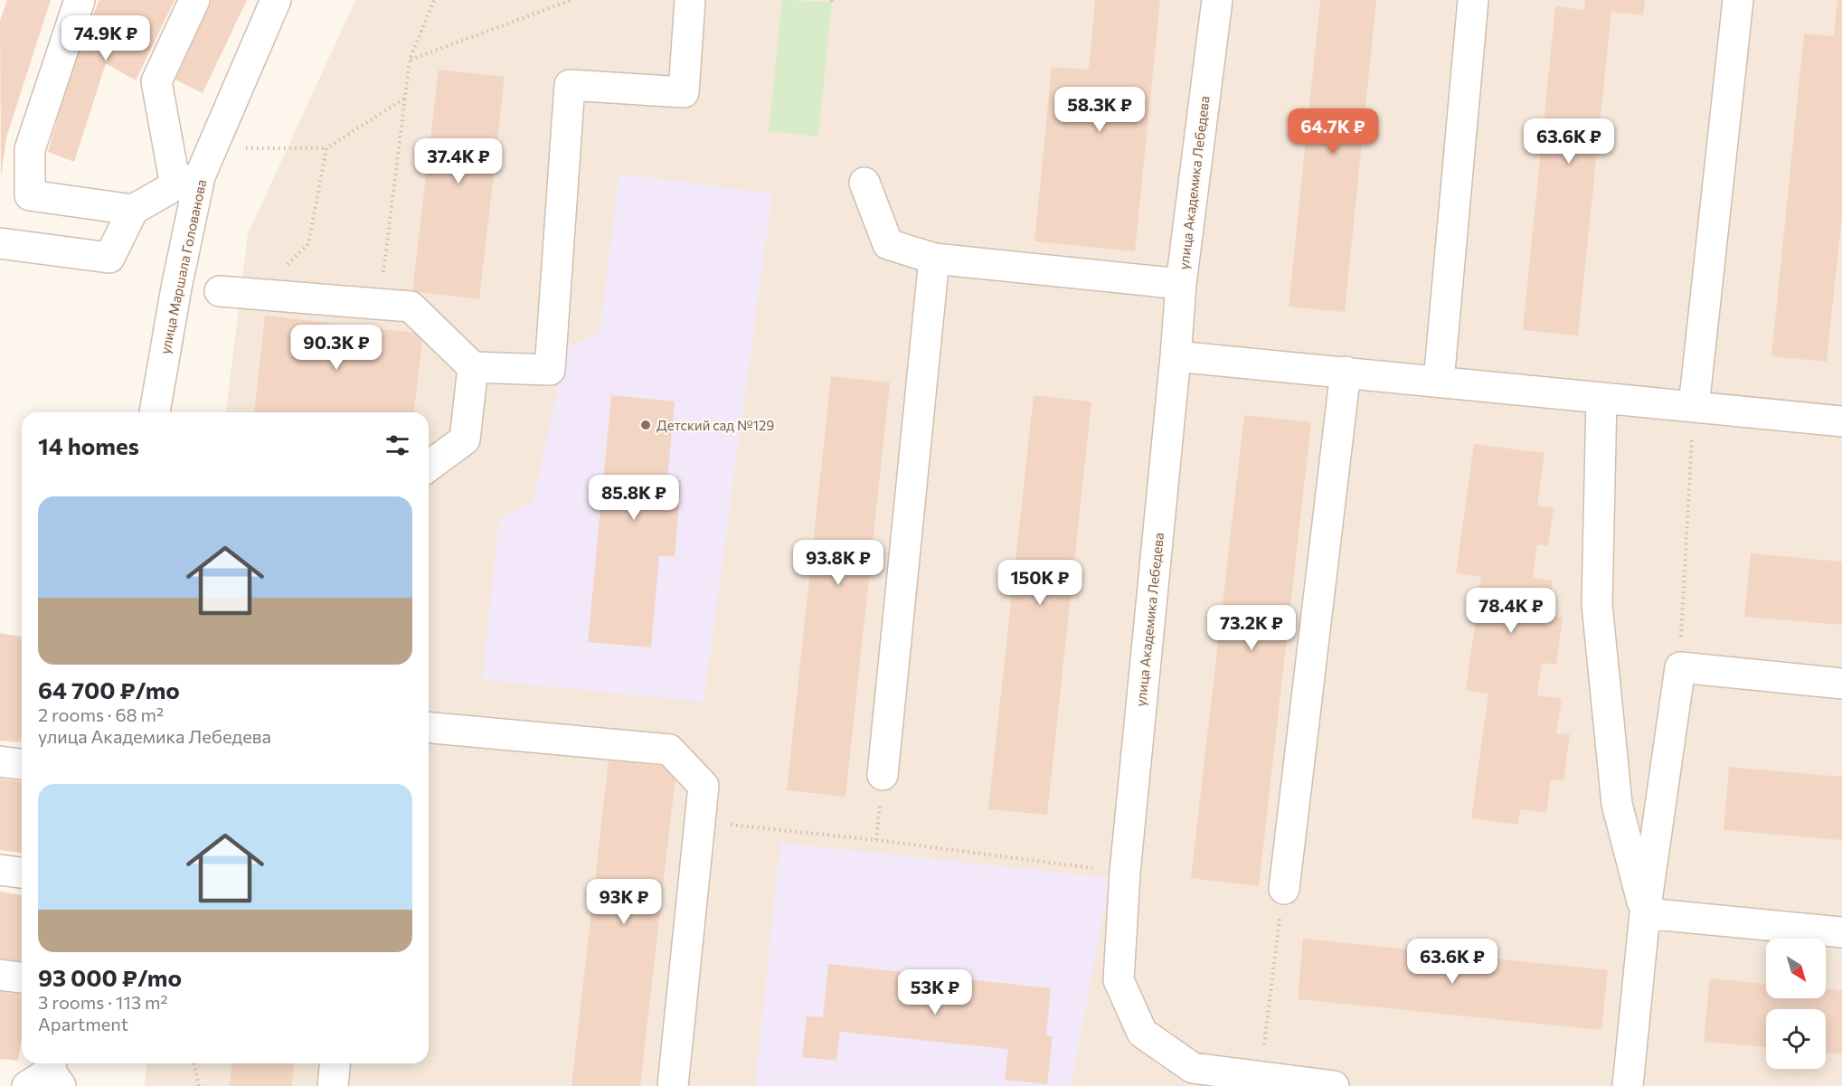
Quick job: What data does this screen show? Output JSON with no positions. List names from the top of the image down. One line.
{"streets":{"street":["улица Академика Лебедева","улица Маршала Голованова"]},"places":["Детский сад №129"],"north":"bottom right","page":{"price":["74.9K ₽","58.3K ₽","64.7K ₽","63.6K ₽","37.4K ₽","90.3K ₽","85.8K ₽","93.8K ₽","150K ₽","78.4K ₽","73.2K ₽","93K ₽","63.6K ₽","53K ₽"],"heading":"14 homes","list":[{"name":"64 700 ₽/mo","note":"2 rooms · 68 m² · улица Академика Лебедева"},{"name":"93 000 ₽/mo","note":"3 rooms · 113 m² · Apartment"}]}}
